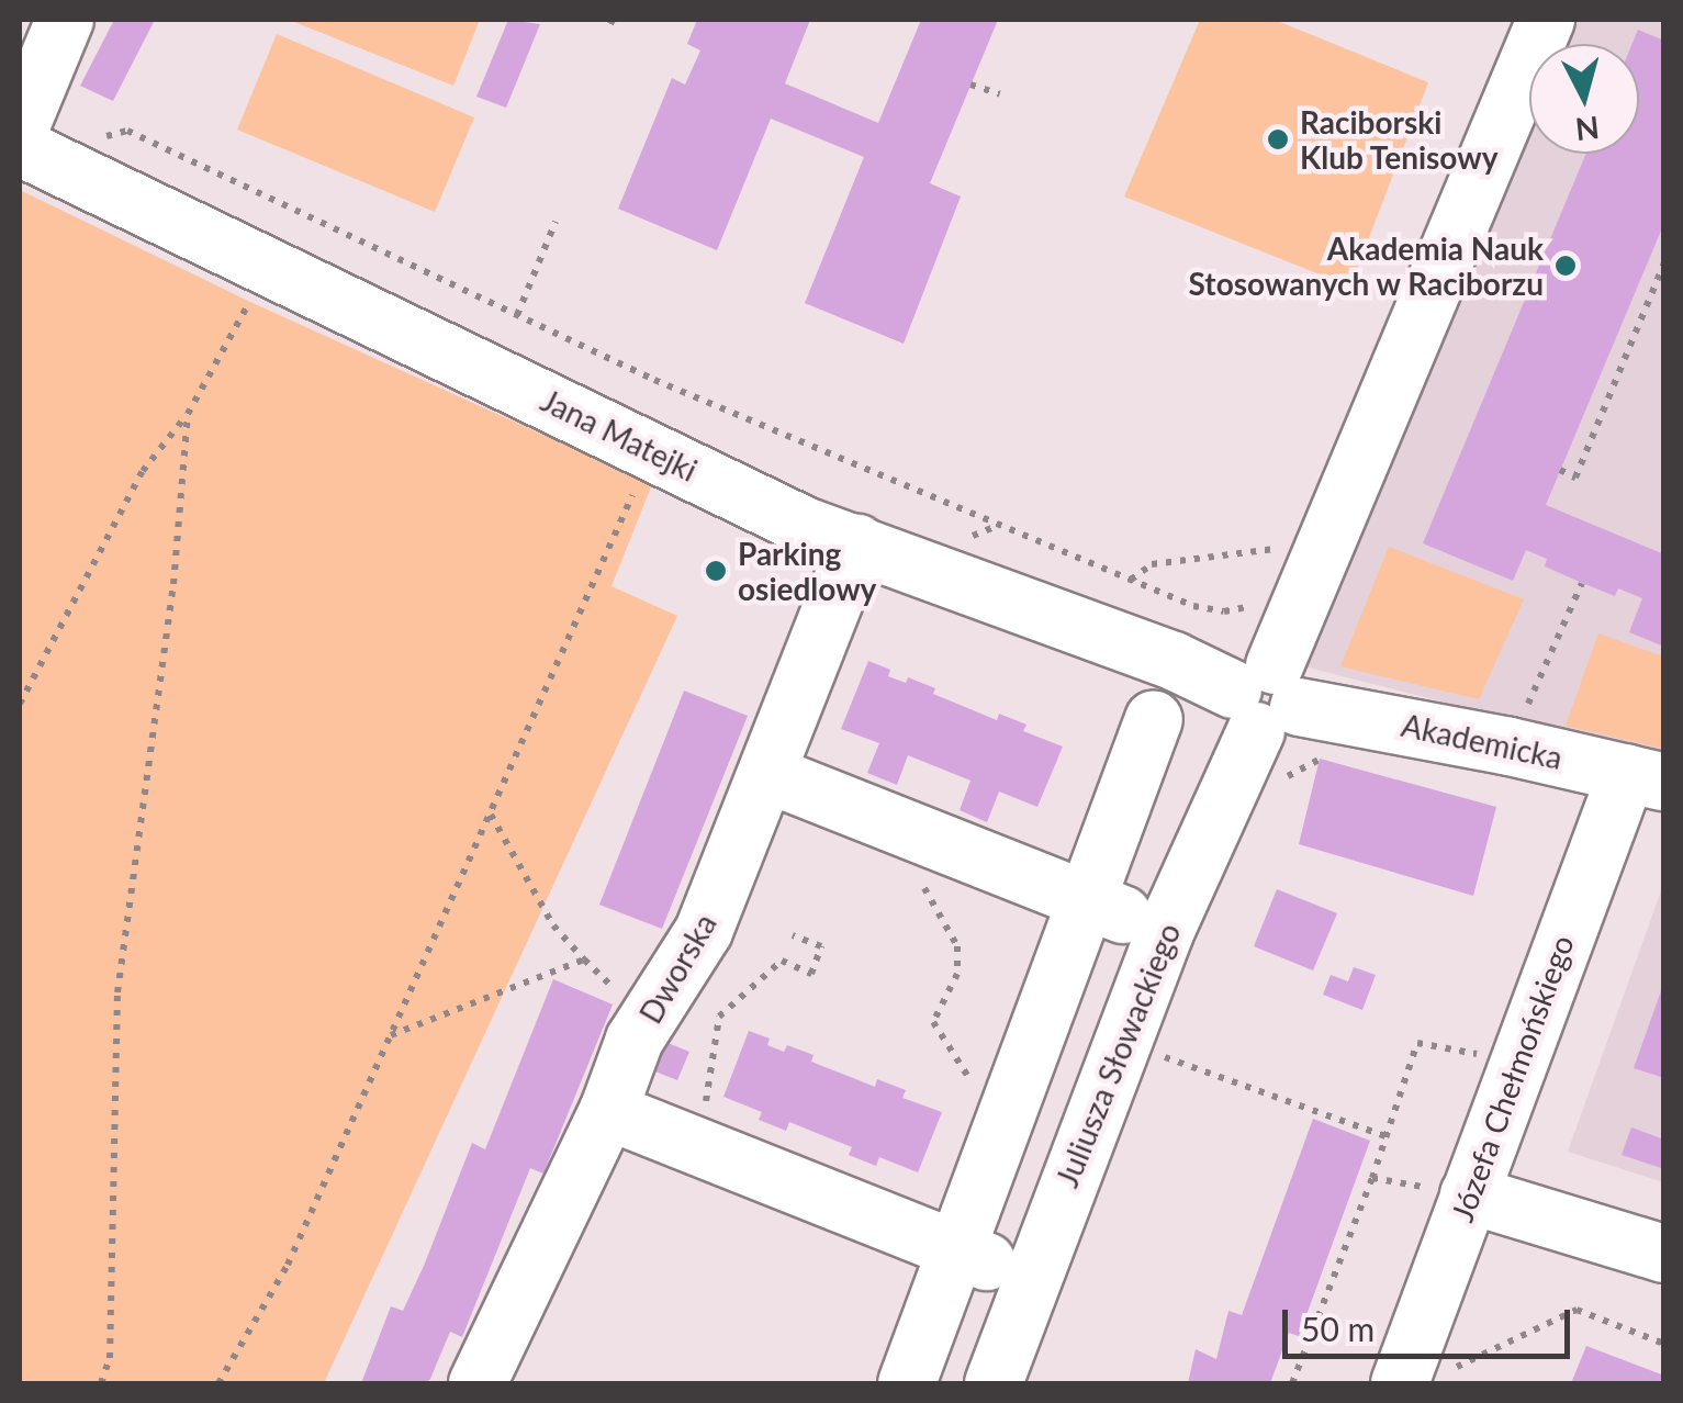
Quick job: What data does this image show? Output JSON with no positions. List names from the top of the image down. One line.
{"streets":{"street":["Jana Matejki","Akademicka","Dworska","Juliusza Słowackiego","Józefa Chełmońskiego"]},"crossings":[["Jana Matejki","Akademicka"],["Jana Matejki","Dworska"],["Jana Matejki","Juliusza Słowackiego"],["Akademicka","Juliusza Słowackiego"],["Akademicka","Józefa Chełmońskiego"]],"places":["Raciborski Klub Tenisowy","Akademia Nauk Stosowanych w Raciborzu","Parking osiedlowy"],"scale_bar":"50 m","north":"bottom"}
